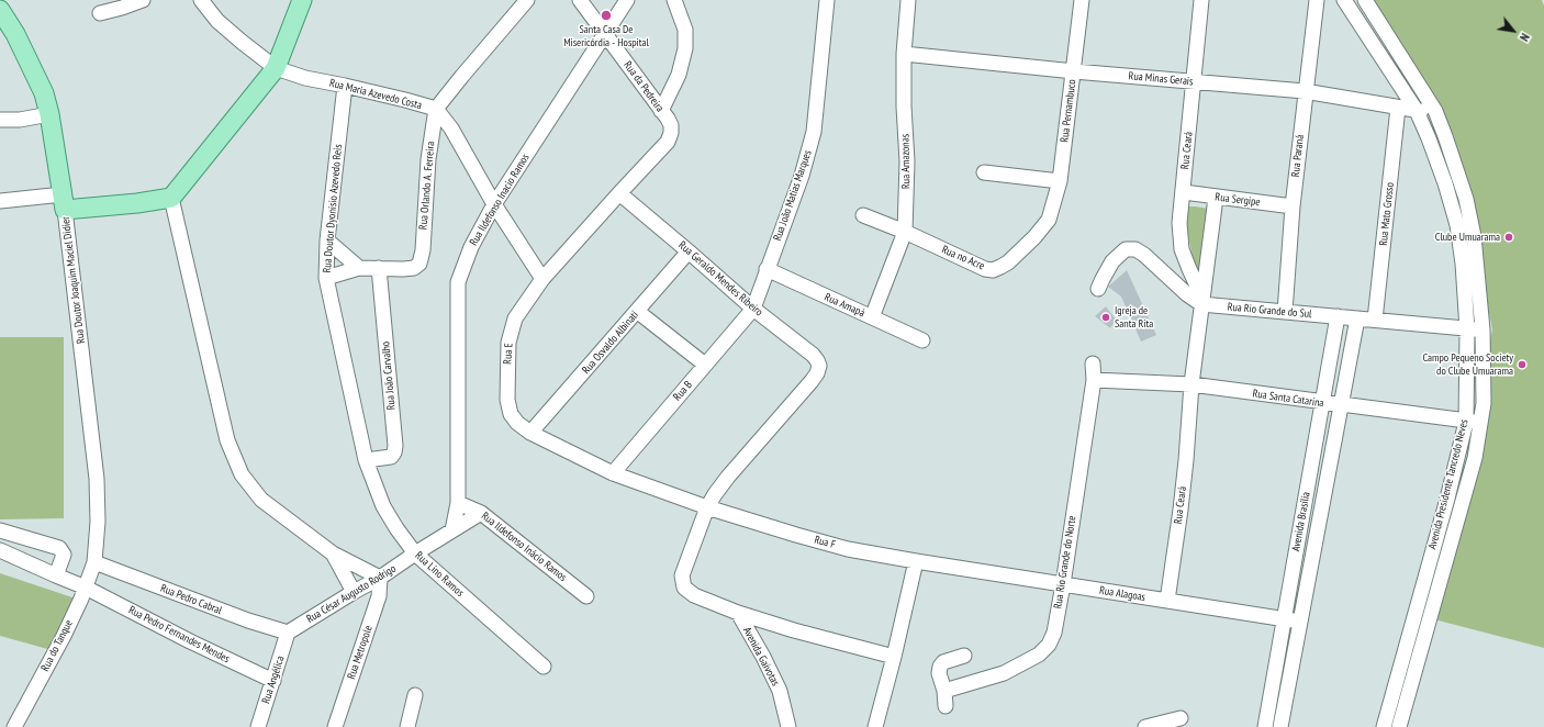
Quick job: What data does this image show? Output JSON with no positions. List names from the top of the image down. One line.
{"streets":{"main road":["Rua Doutor Joaquim Maciel Didier"],"street":["Rua Minas Gerais","Rua da Pedreira","Rua Maria Azevedo Costa","Rua Pernambuco","Rua Ceará","Rua Paraná","Rua Amazonas","Rua Orlando A. Ferreira","Rua João Matias Marques","Rua Ildefonso Inacio Ramos","Rua Sergipe","Rua Doutor Dyonisio Azevedo Reis","Rua Mato Grosso","Rua no Acre","Rua Geraldo Mendes Ribeiro","Rua Amapá","Rua Rio Grande do Sul","Rua Osvaldo Albinati","Rua E","Rua João Carvalho","Rua B","Rua Santa Catarina","Avenida Presidente Tancredo Neves","Avenida Brasília","Rua F","Rua Ildefonso Inácio Ramos","Rua Rio Grande do Norte","Rua Lino Ramos","Rua César Augusto Rodrigo","Rua Alagoas","Rua Pedro Cabral","Rua Pedro Fernandes Mendes","Rua do Tanque","Rua Metropole","Avenida Gaivotas","Rua Angélica"]},"crossings":[["Rua Minas Gerais","Rua Pernambuco"],["Rua Minas Gerais","Rua Ceará"],["Rua Minas Gerais","Rua Paraná"],["Rua Minas Gerais","Rua Amazonas"],["Rua Minas Gerais","Rua Mato Grosso"],["Rua Minas Gerais","Avenida Presidente Tancredo Neves"],["Rua da Pedreira","Rua Ildefonso Inacio Ramos"],["Rua da Pedreira","Rua E"],["Rua Maria Azevedo Costa","Rua Orlando A. Ferreira"],["Rua Maria Azevedo Costa","Rua Ildefonso Inacio Ramos"],["Rua Maria Azevedo Costa","Rua Doutor Dyonisio Azevedo Reis"],["Rua Maria Azevedo Costa","Rua E"],["Rua Pernambuco","Rua no Acre"],["Rua Ceará","Rua Sergipe"],["Rua Ceará","Rua Rio Grande do Sul"],["Rua Ceará","Rua Santa Catarina"],["Rua Ceará","Rua Alagoas"],["Rua Paraná","Rua Sergipe"],["Rua Paraná","Rua Rio Grande do Sul"],["Rua Amazonas","Rua no Acre"],["Rua Amazonas","Rua Amapá"],["Rua Orlando A. Ferreira","Rua Doutor Dyonisio Azevedo Reis"],["Rua Orlando A. Ferreira","Rua João Carvalho"],["Rua João Matias Marques","Rua Geraldo Mendes Ribeiro"],["Rua João Matias Marques","Rua Amapá"],["Rua João Matias Marques","Rua B"],["Rua Ildefonso Inacio Ramos","Rua Ildefonso Inácio Ramos"],["Rua Ildefonso Inacio Ramos","Rua César Augusto Rodrigo"],["Rua Doutor Dyonisio Azevedo Reis","Rua João Carvalho"],["Rua Doutor Dyonisio Azevedo Reis","Rua Lino Ramos"],["Rua Mato Grosso","Rua Rio Grande do Sul"],["Rua Geraldo Mendes Ribeiro","Rua Osvaldo Albinati"],["Rua Geraldo Mendes Ribeiro","Rua E"],["Rua Geraldo Mendes Ribeiro","Rua B"],["Rua Geraldo Mendes Ribeiro","Rua F"],["Rua Doutor Joaquim Maciel Didier","Rua Pedro Cabral"],["Rua Doutor Joaquim Maciel Didier","Rua do Tanque"],["Rua Rio Grande do Sul","Avenida Presidente Tancredo Neves"],["Rua Rio Grande do Sul","Avenida Brasília"],["Rua Osvaldo Albinati","Rua E"],["Rua E","Rua B"],["Rua E","Rua F"],["Rua João Carvalho","Rua Lino Ramos"],["Rua Santa Catarina","Avenida Presidente Tancredo Neves"],["Rua Santa Catarina","Avenida Brasília"],["Rua Santa Catarina","Rua Rio Grande do Norte"],["Avenida Brasília","Rua Alagoas"],["Rua F","Rua Alagoas"],["Rua Ildefonso Inácio Ramos","Rua César Augusto Rodrigo"],["Rua Rio Grande do Norte","Rua Alagoas"],["Rua Lino Ramos","Rua César Augusto Rodrigo"],["Rua César Augusto Rodrigo","Rua Pedro Cabral"],["Rua César Augusto Rodrigo","Rua Metropole"],["Rua César Augusto Rodrigo","Rua Angélica"],["Rua Pedro Cabral","Rua do Tanque"],["Rua Pedro Cabral","Rua Angélica"],["Rua Pedro Fernandes Mendes","Rua do Tanque"],["Rua Pedro Fernandes Mendes","Rua Angélica"]],"places":["Santa Casa De Misericórdia - Hospital","Clube Umuarama","Igreja de Santa Rita","Campo Pequeno Society do Clube Umuarama"],"north":"bottom right"}
